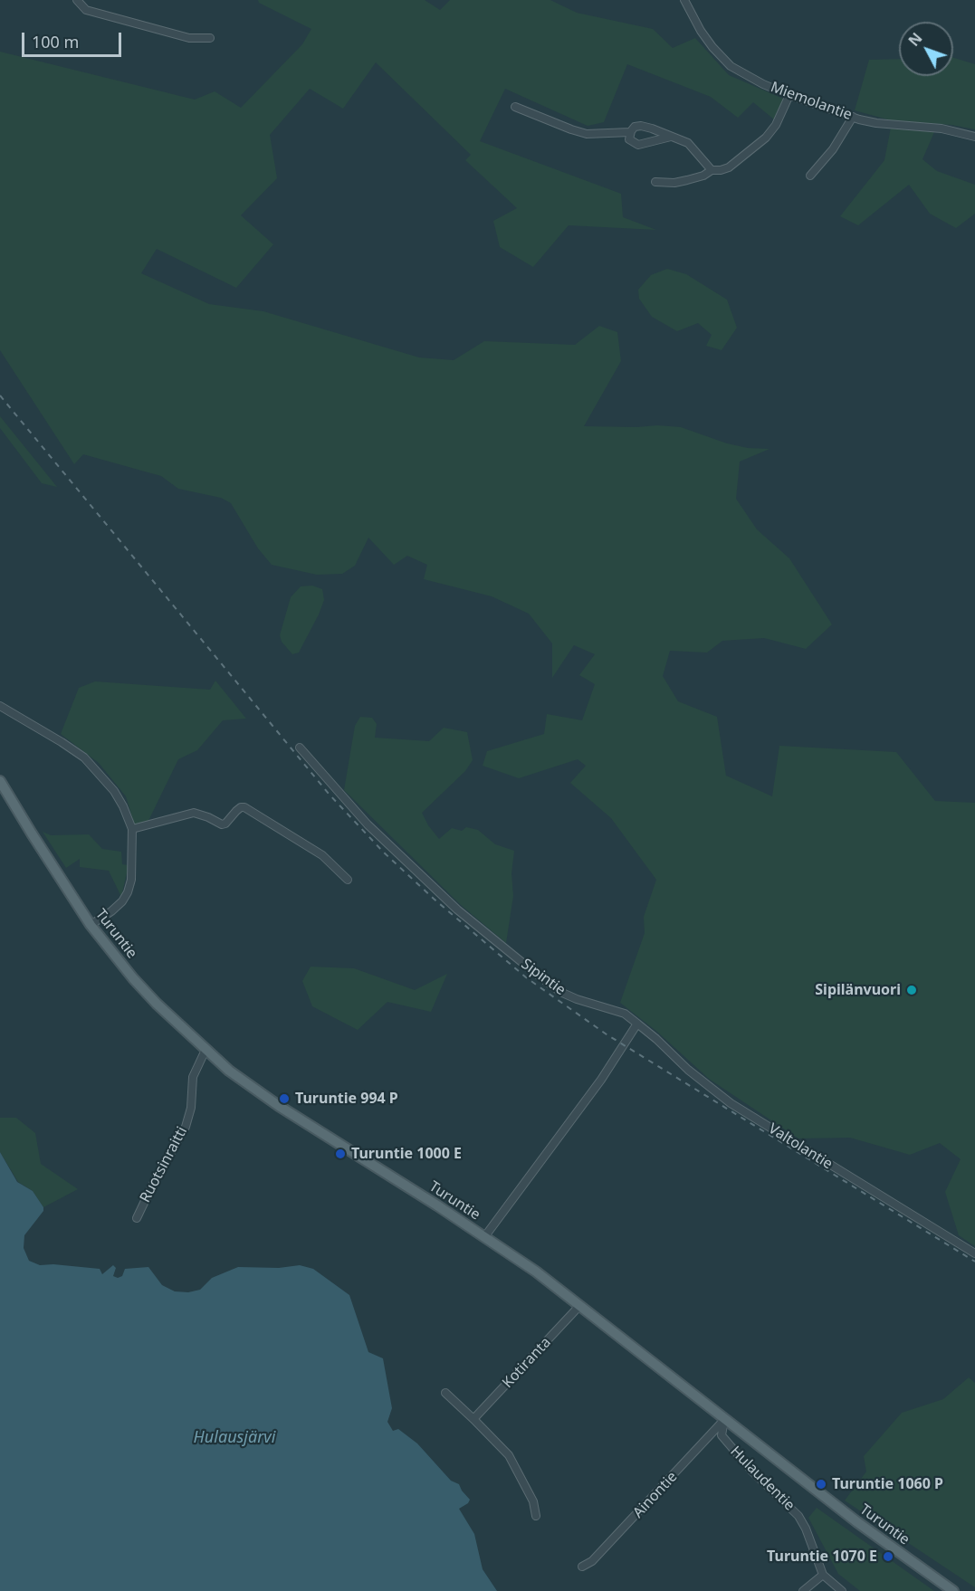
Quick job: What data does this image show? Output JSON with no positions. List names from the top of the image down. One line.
{"streets":{"main road":["Turuntie"],"street":["Miemolantie","Sipintie","Valtolantie","Ruotsinraitti","Kotiranta","Hulaudentie","Ainontie"]},"crossings":[["Turuntie","Ruotsinraitti"],["Turuntie","Kotiranta"],["Turuntie","Hulaudentie"],["Turuntie","Ainontie"],["Sipintie","Valtolantie"],["Hulaudentie","Ainontie"]],"water":["Hulausjärvi"],"places":["Sipilänvuori","Turuntie 994 P","Turuntie 1000 E","Turuntie 1060 P","Turuntie 1070 E"],"scale_bar":"100 m","north":"top left"}
